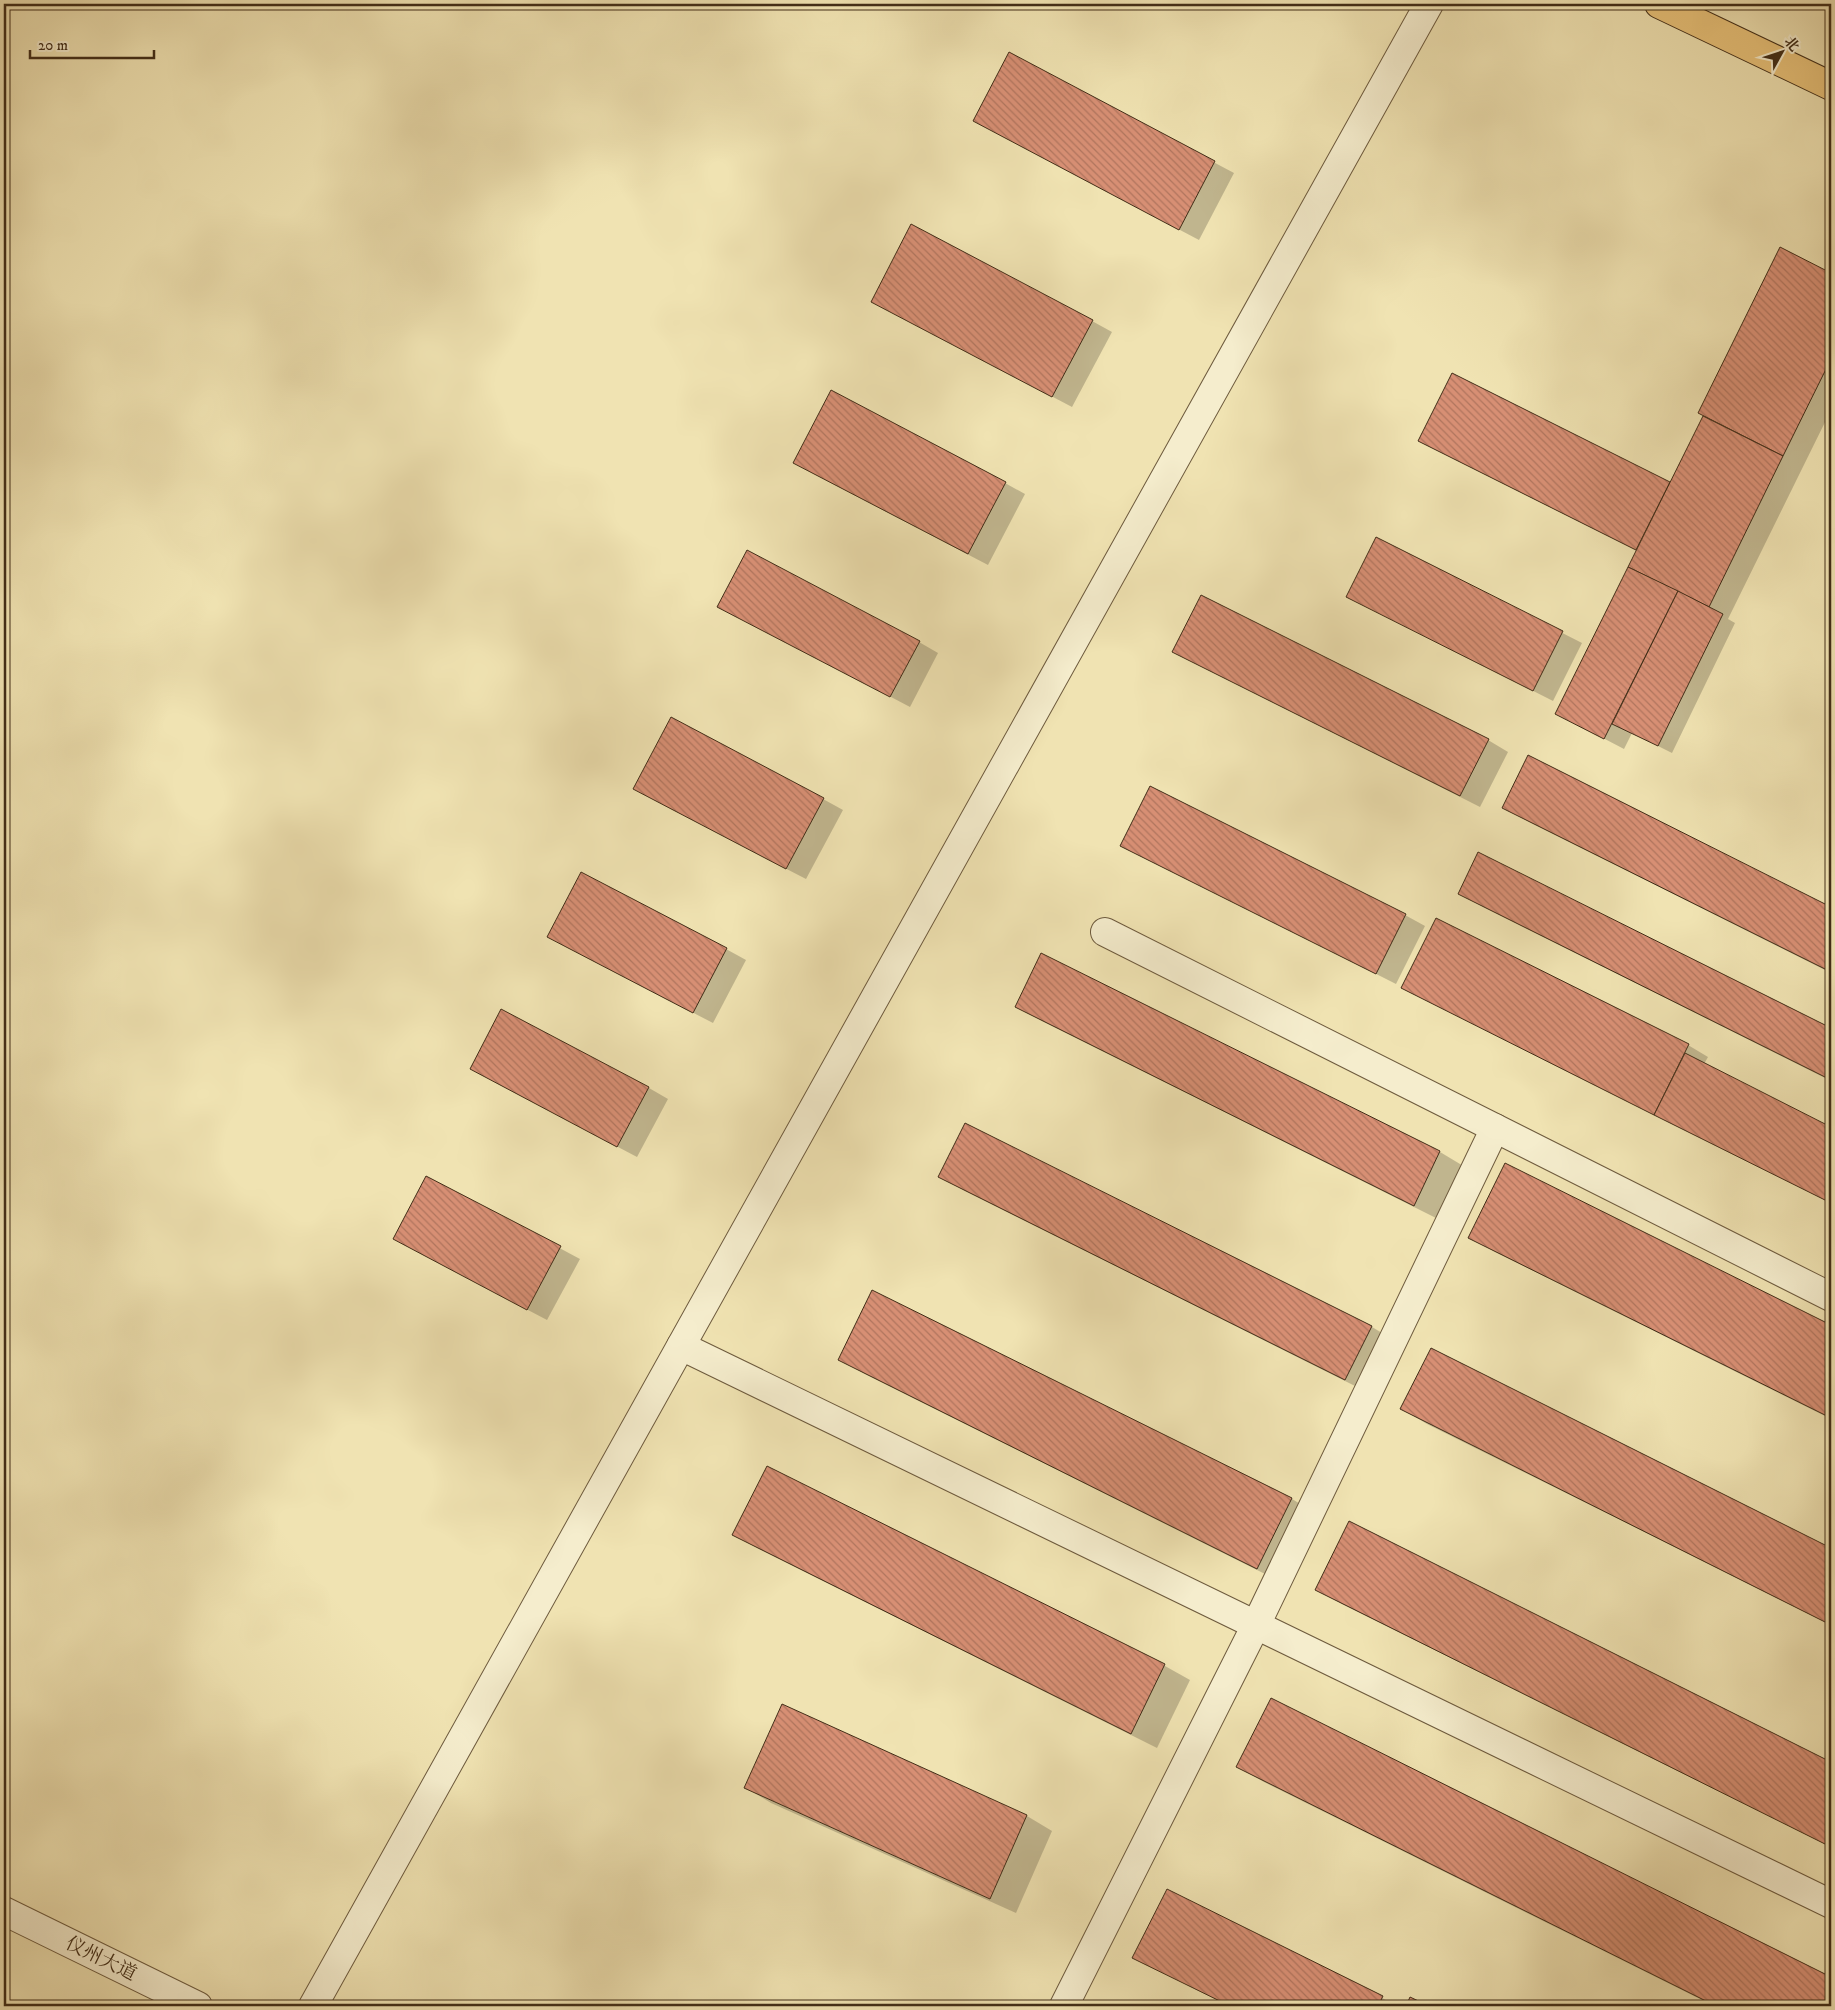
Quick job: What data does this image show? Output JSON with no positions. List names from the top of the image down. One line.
{"streets":{"street":["仪州大道"]},"scale_bar":"20 m","north":"top right"}
